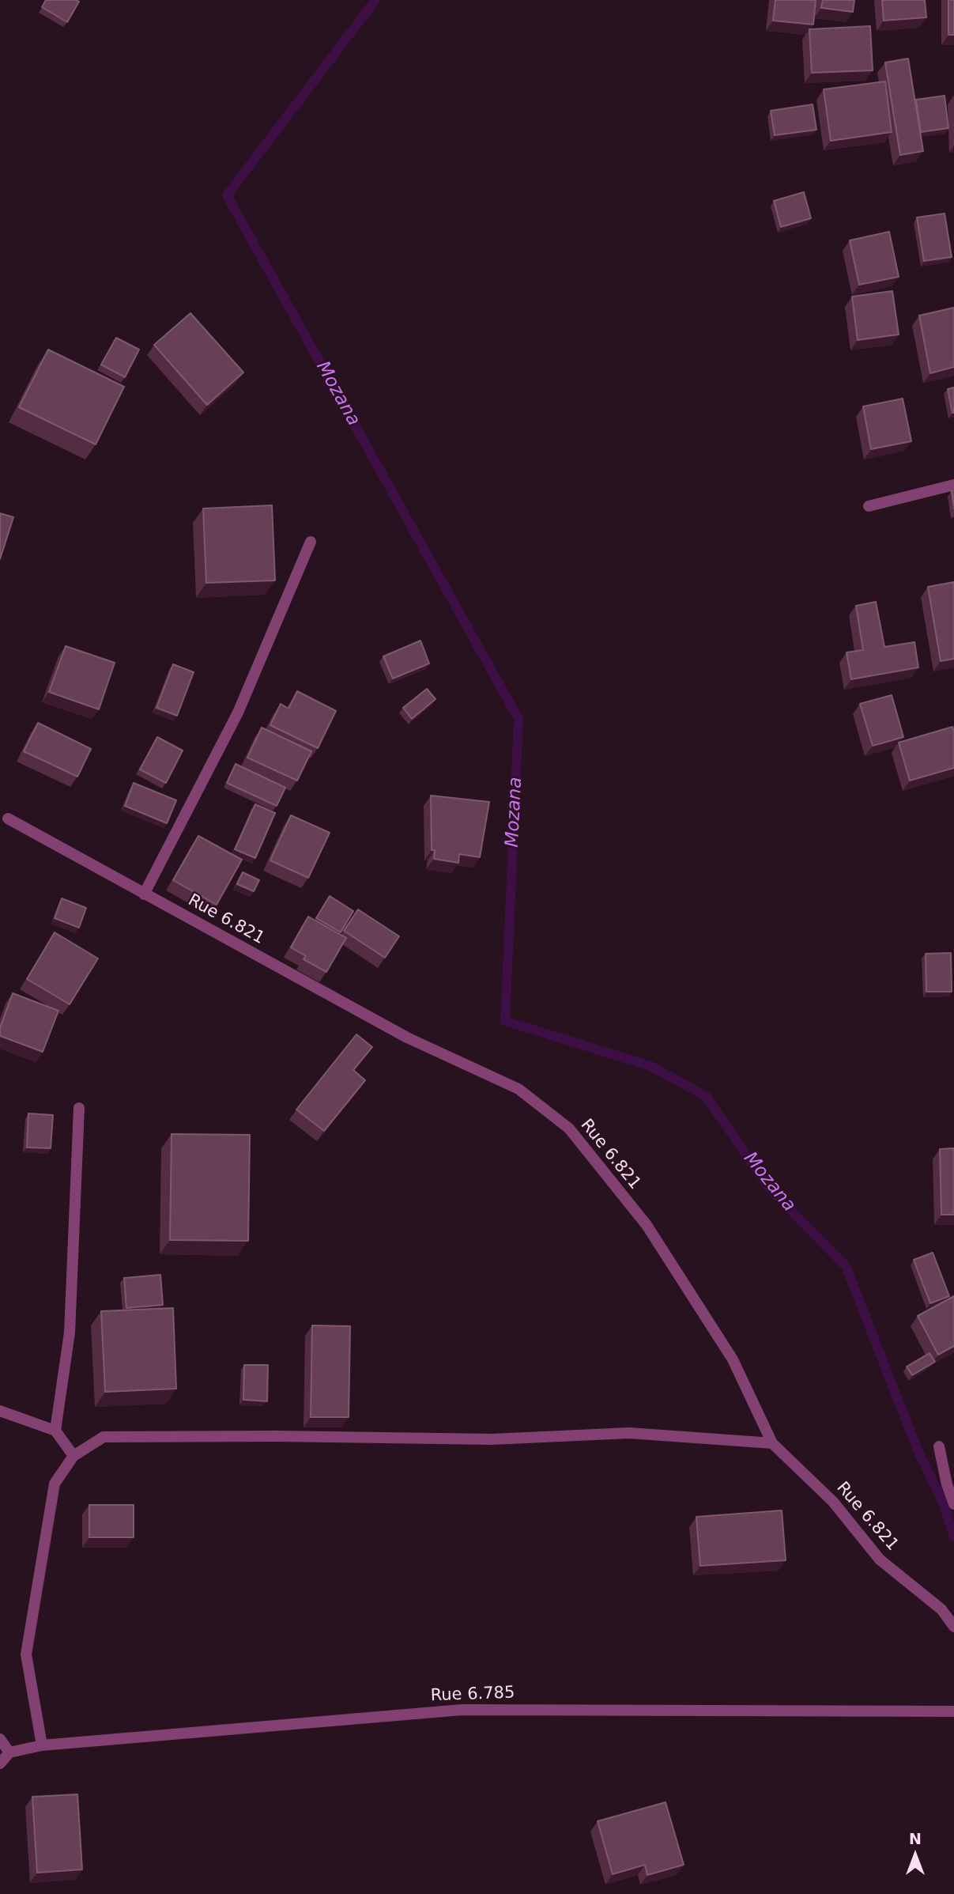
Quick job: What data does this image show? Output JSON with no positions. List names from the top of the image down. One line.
{"streets":{"street":["Rue 6.821","Rue 6.785"]},"water":["Mozana"],"north":"top"}
